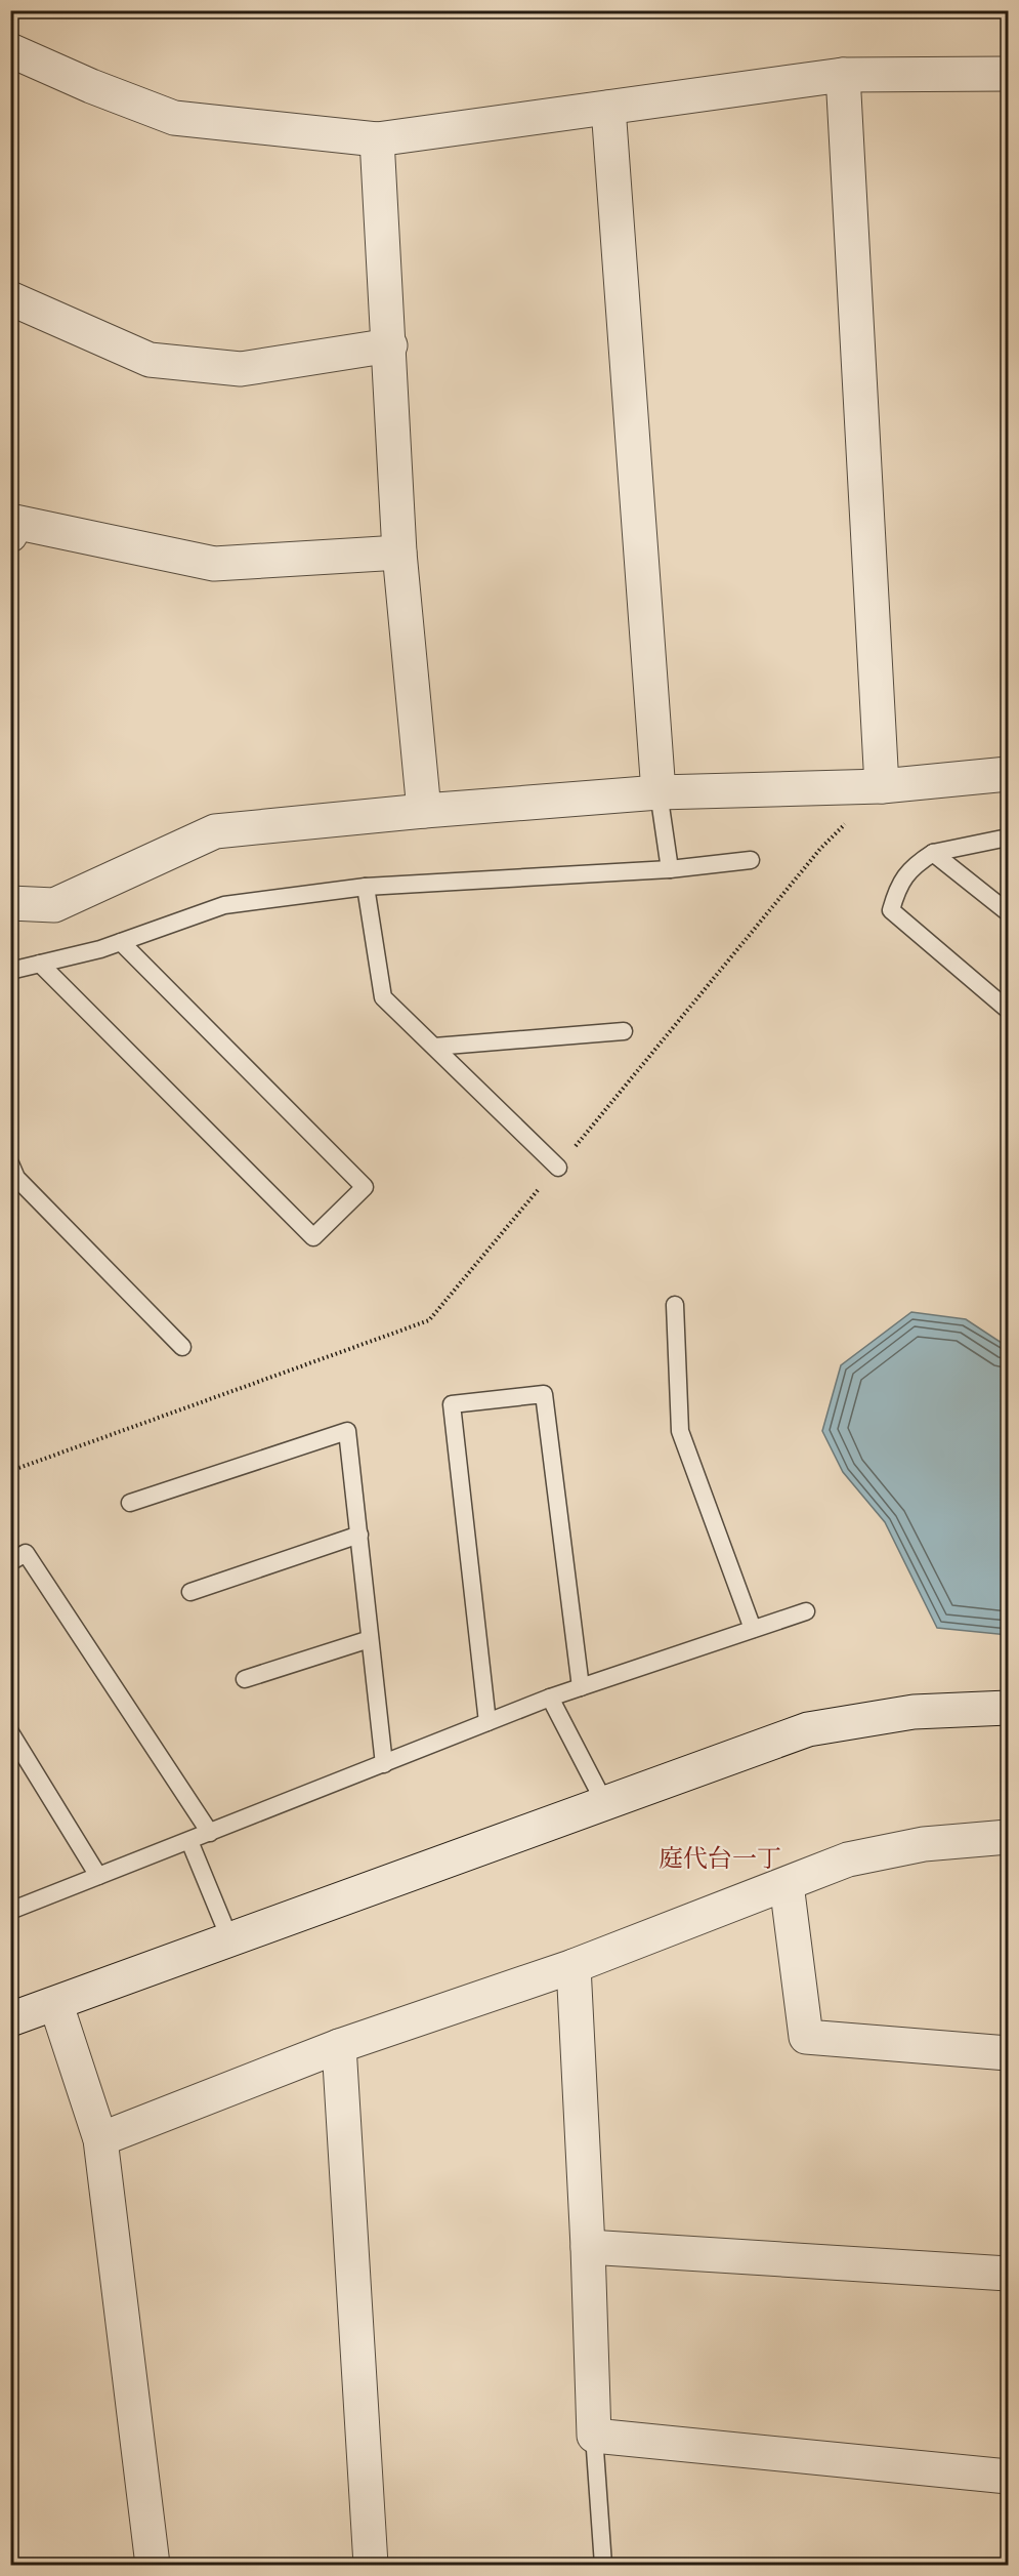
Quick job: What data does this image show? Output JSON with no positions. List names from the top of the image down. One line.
{"districts":["庭代台一丁"]}
